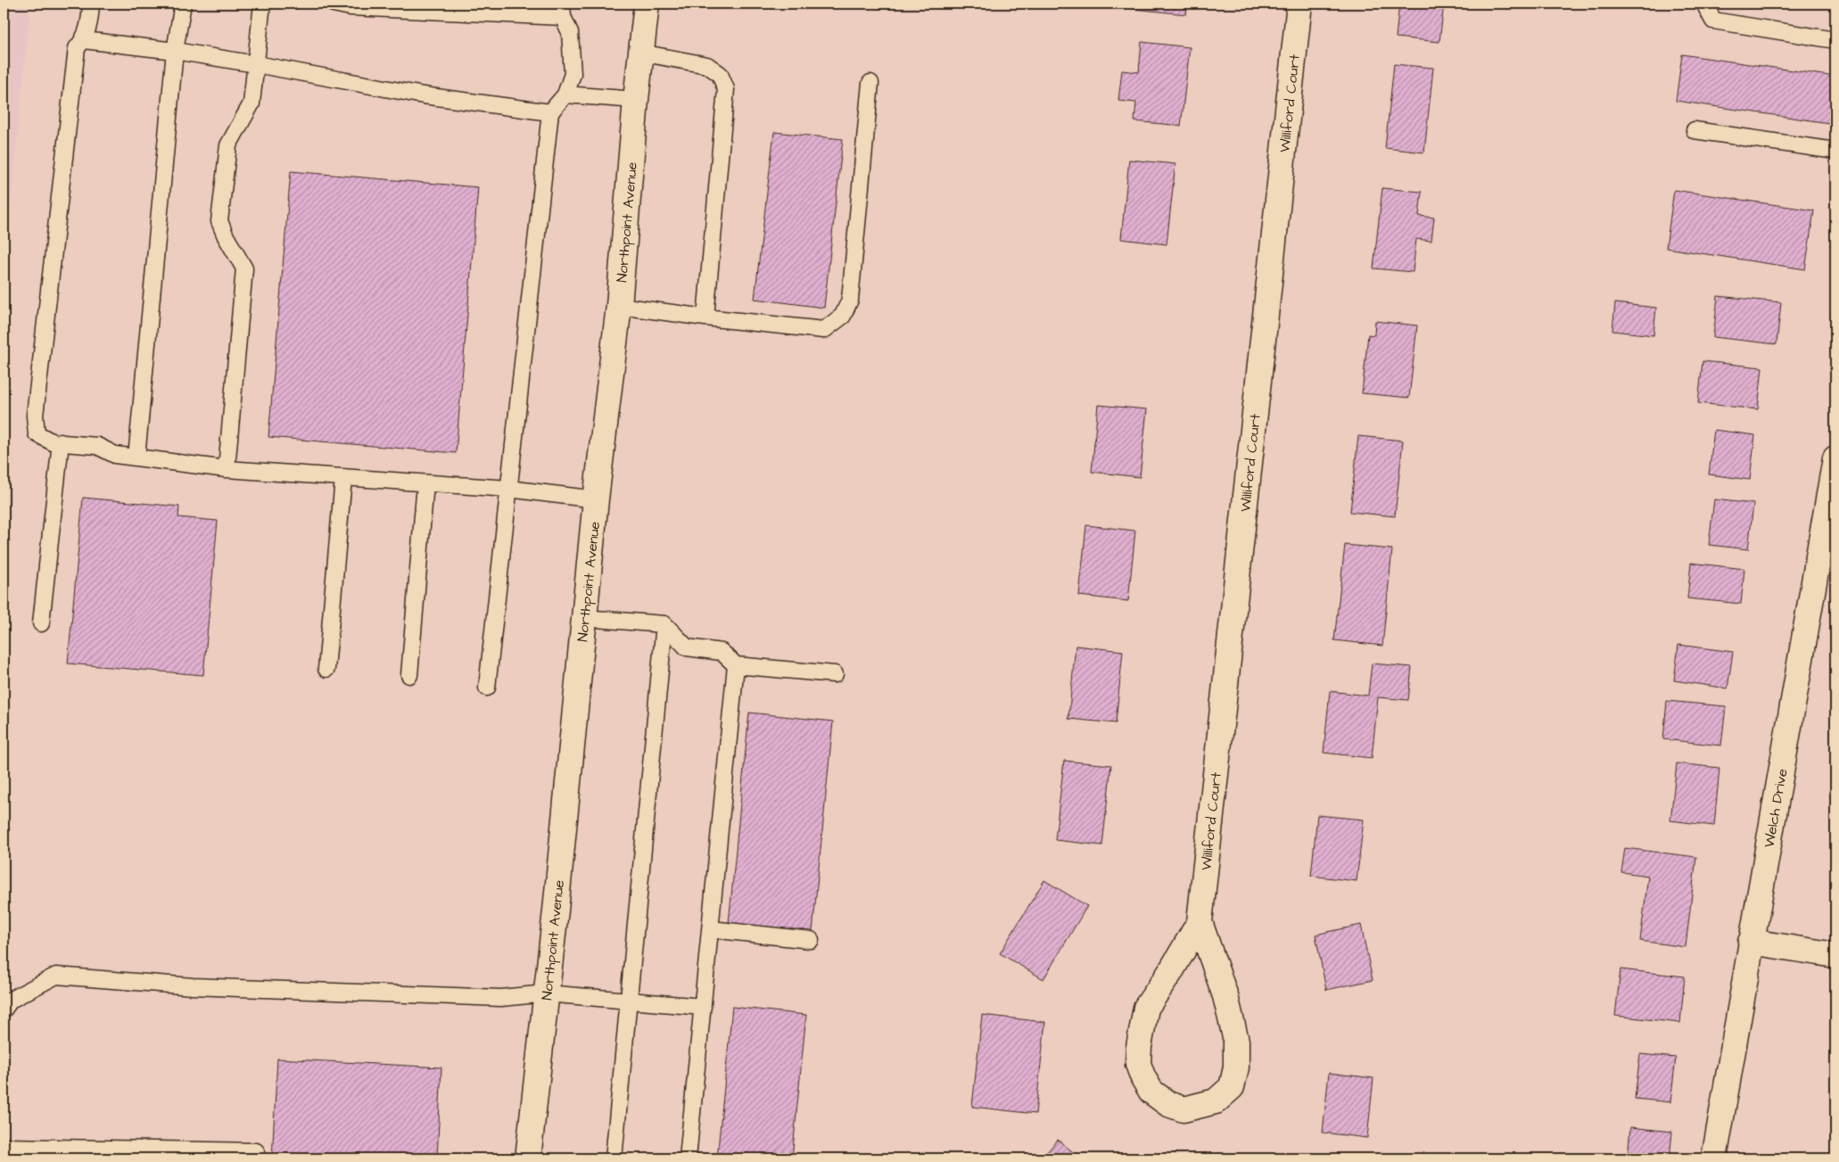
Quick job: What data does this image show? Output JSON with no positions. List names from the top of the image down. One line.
{"streets":{"street":["Williford Court","Northpoint Avenue","Welch Drive"]}}
